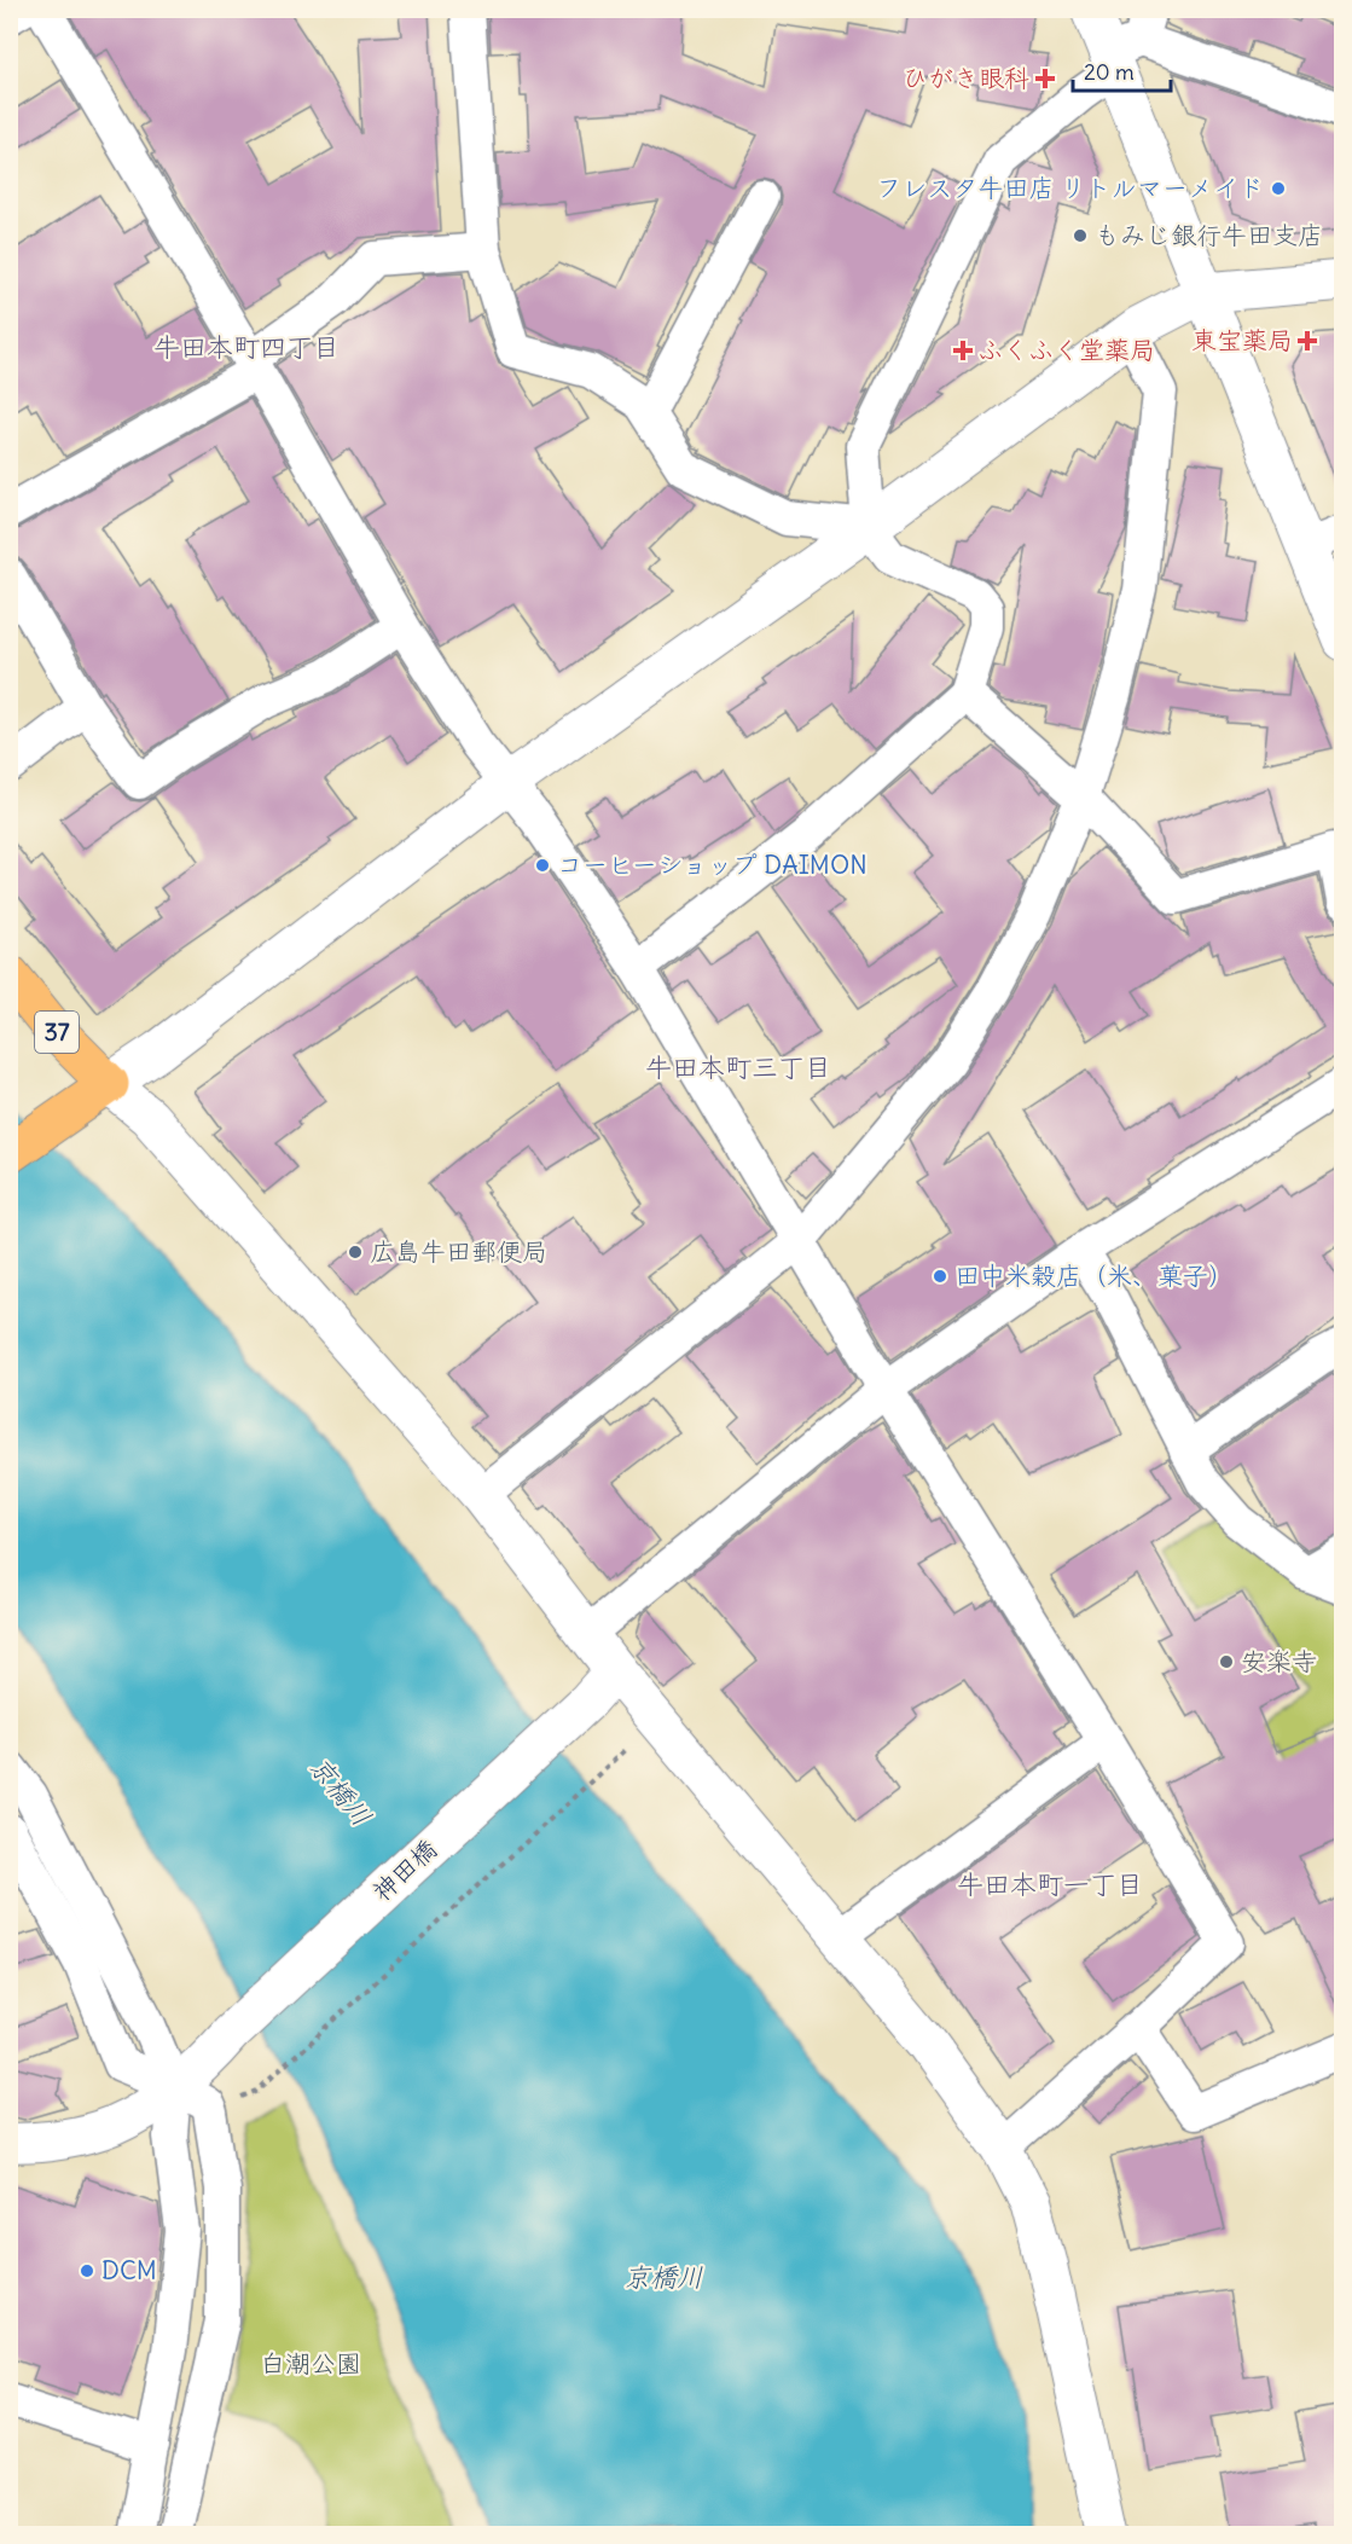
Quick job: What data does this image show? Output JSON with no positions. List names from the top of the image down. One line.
{"streets":{"main road":["37"],"street":["神田橋"]},"districts":["牛田本町四丁目","牛田本町三丁目","牛田本町一丁目"],"water":["京橋川"],"parks":["白潮公園"],"places":{"health":["ひがき眼科","東宝薬局","ふくふく堂薬局"],"other":["フレスタ牛田店 リトルマーメイド","もみじ銀行牛田支店","コーヒーショップ DAIMON","広島牛田郵便局","田中米穀店（米、菓子）","安楽寺","DCM"]},"scale_bar":"20 m"}
